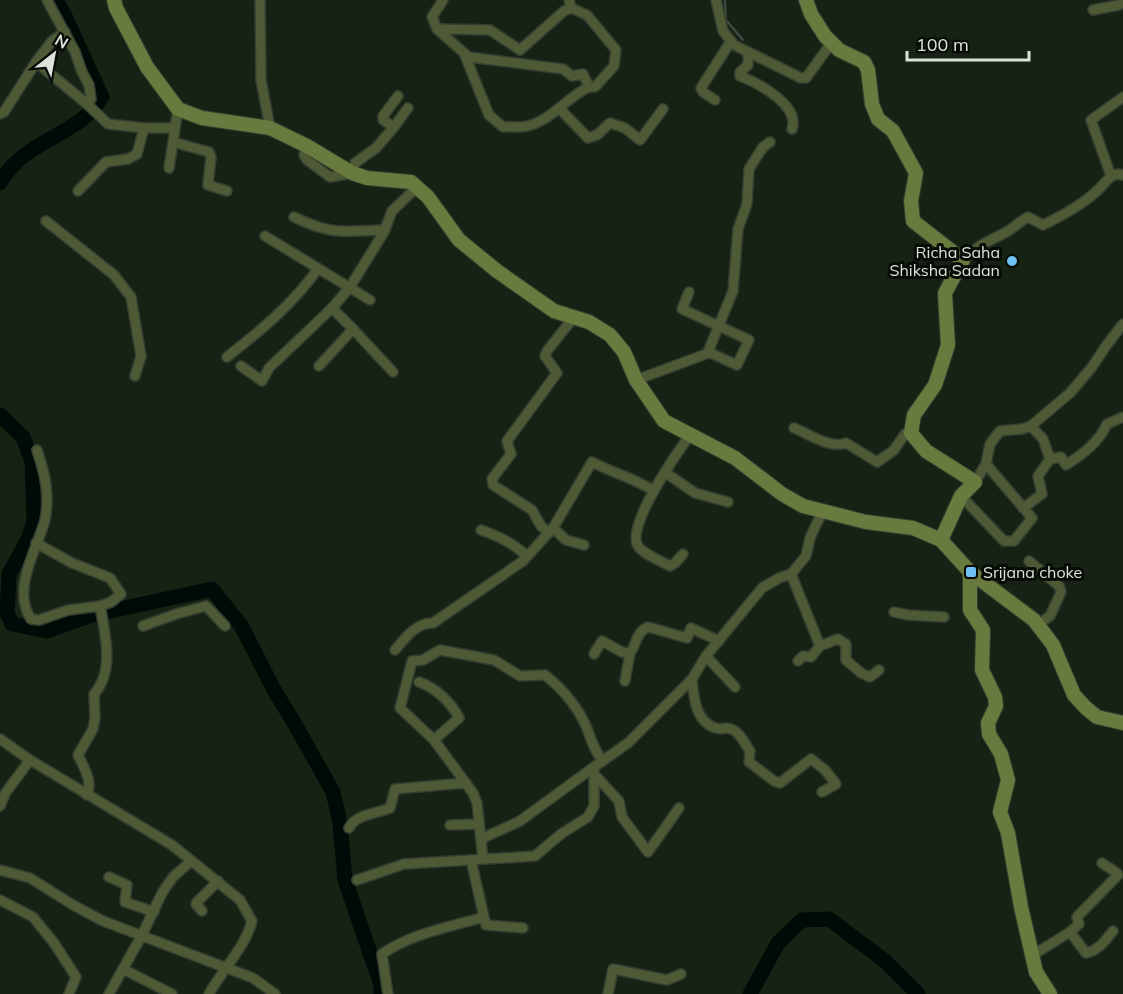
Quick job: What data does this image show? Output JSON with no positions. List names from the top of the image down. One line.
{"places":{"other":["Richa Saha Shiksha Sadan"],"transit":["Srijana choke"]},"scale_bar":"100 m","north":"top right"}
